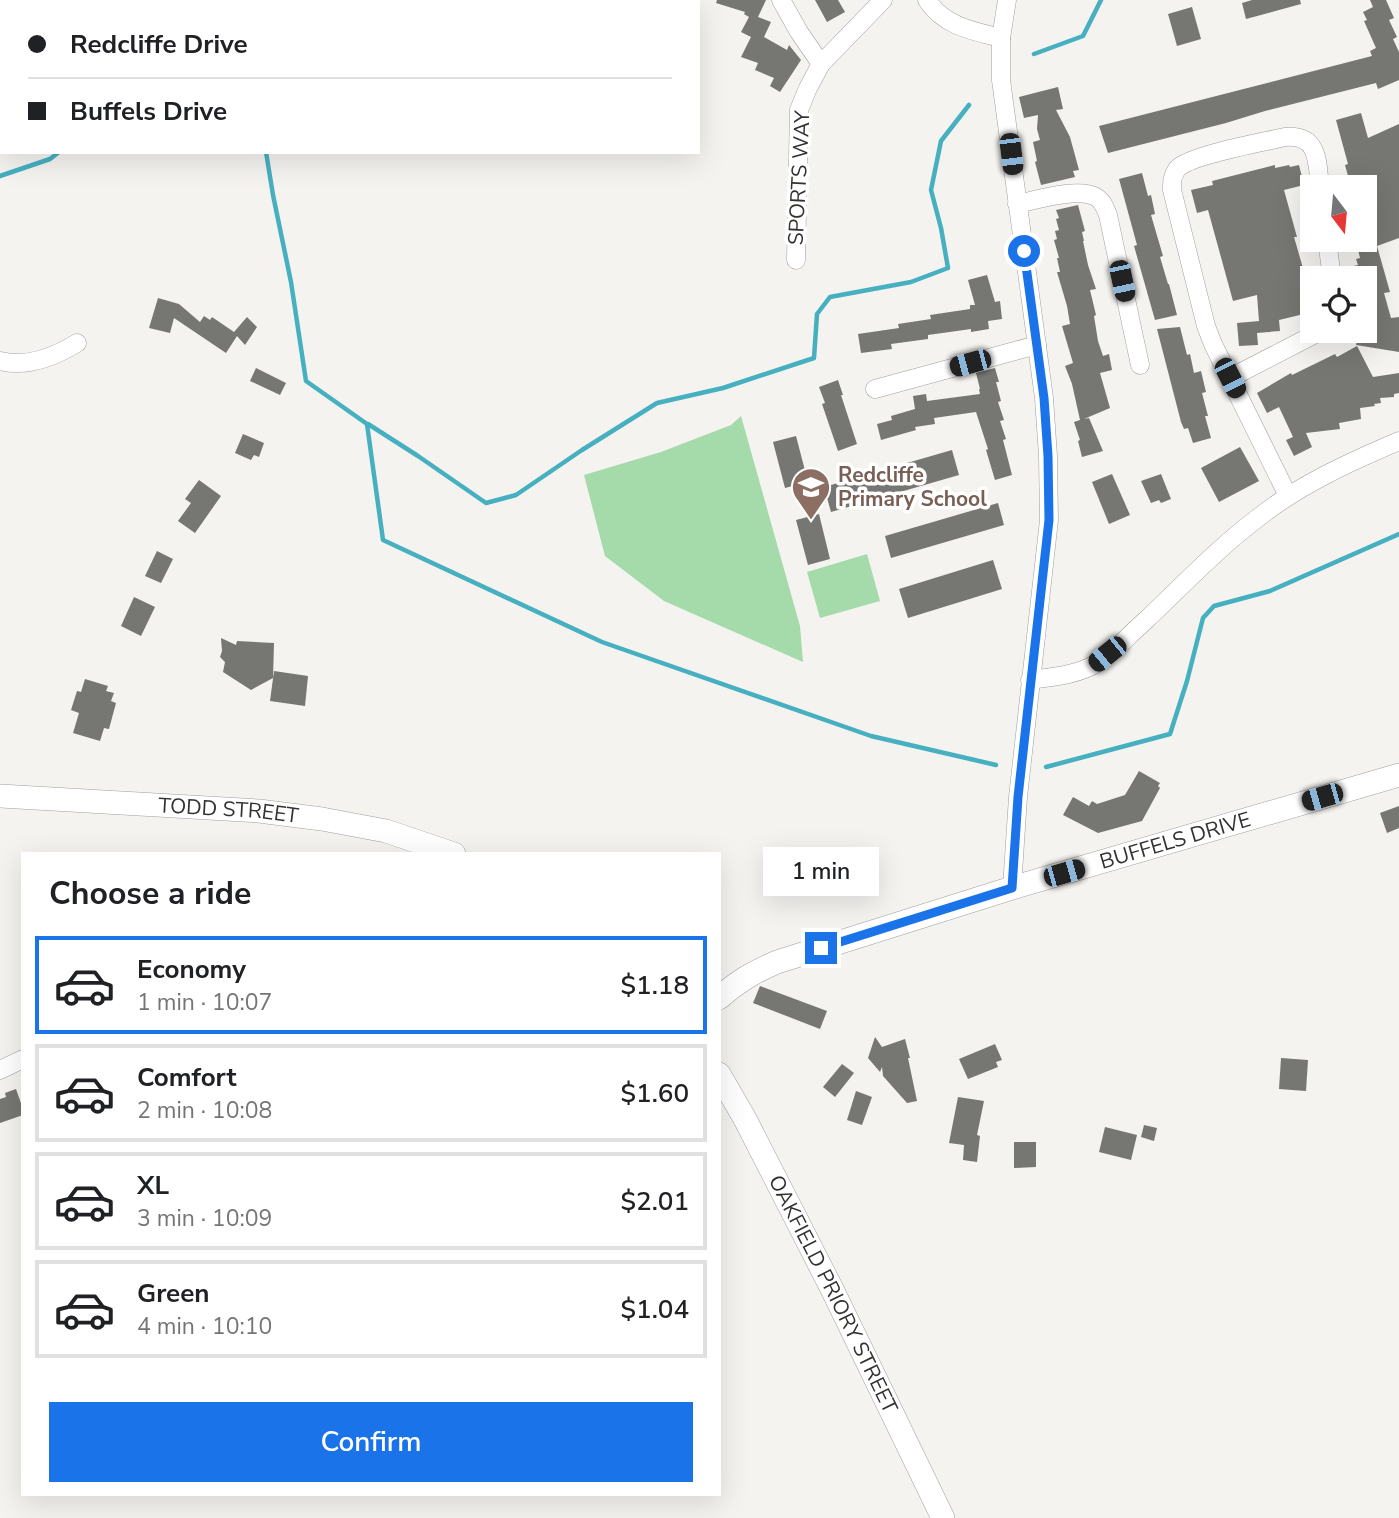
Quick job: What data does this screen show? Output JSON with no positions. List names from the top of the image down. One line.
{"streets":{"street":["SPORTS WAY","TODD STREET","BUFFELS DRIVE","OAKFIELD PRIORY STREET"]},"places":{"school or university":["Redcliffe Primary School"]},"north":"bottom","page":{"banner":["Redcliffe Drive","Buffels Drive"],"bubble":"1 min","heading":"Choose a ride","list":[{"name":"Economy","note":"1 min · 10:07","value":"$1.18"},{"name":"Comfort","note":"2 min · 10:08","value":"$1.60"},{"name":"XL","note":"3 min · 10:09","value":"$2.01"},{"name":"Green","note":"4 min · 10:10","value":"$1.04"}],"buttons":"Confirm"}}
